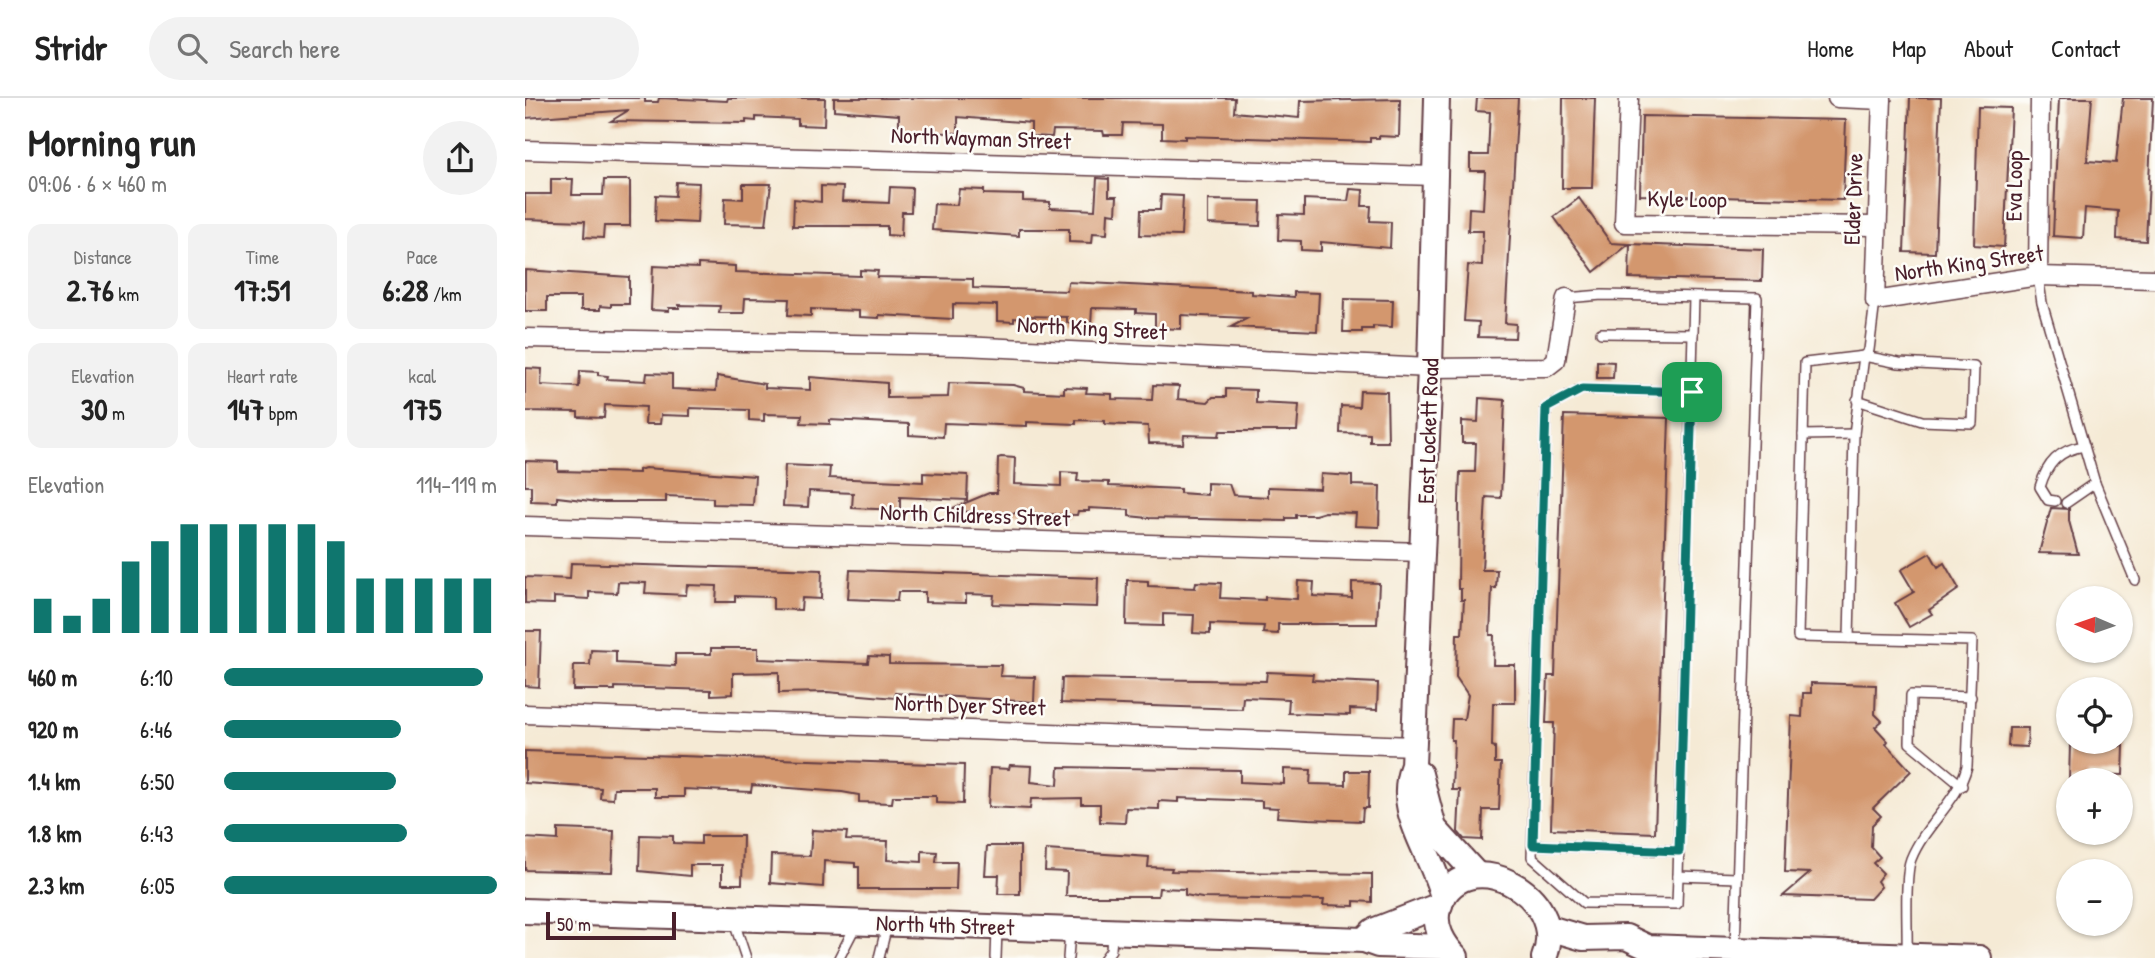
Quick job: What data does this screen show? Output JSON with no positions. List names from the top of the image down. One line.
{"streets":{"street":["North Wayman Street","Eva Loop","Kyle Loop","Elder Drive","North King Street","East Lockett Road","North Childress Street","North Dyer Street","North 4th Street"]},"crossings":[["North Wayman Street","East Lockett Road"],["Eva Loop","North King Street"],["Kyle Loop","Elder Drive"],["Elder Drive","North King Street"],["North King Street","East Lockett Road"],["East Lockett Road","North Childress Street"],["East Lockett Road","North Dyer Street"],["East Lockett Road","North 4th Street"]],"scale_bar":"50 m","north":"left","page":{"header":"Stridr","search":"Search here","nav":["Home","Map","About","Contact"],"heading":["Morning run","09:06 · 6 × 460 m"],"stats":[["Distance","2.76 km"],["Time","17:51"],["Pace","6:28 /km"],["Elevation","30 m"],["Heart rate","147 bpm"],["kcal","175"]],"chart":["Elevation","114–119 m"],"map_buttons":["+","−"],"list":[{"name":"460 m","note":"6:10"},{"name":"920 m","note":"6:46"},{"name":"1.4 km","note":"6:50"},{"name":"1.8 km","note":"6:43"},{"name":"2.3 km","note":"6:05"}],"scale":"50 m"}}
